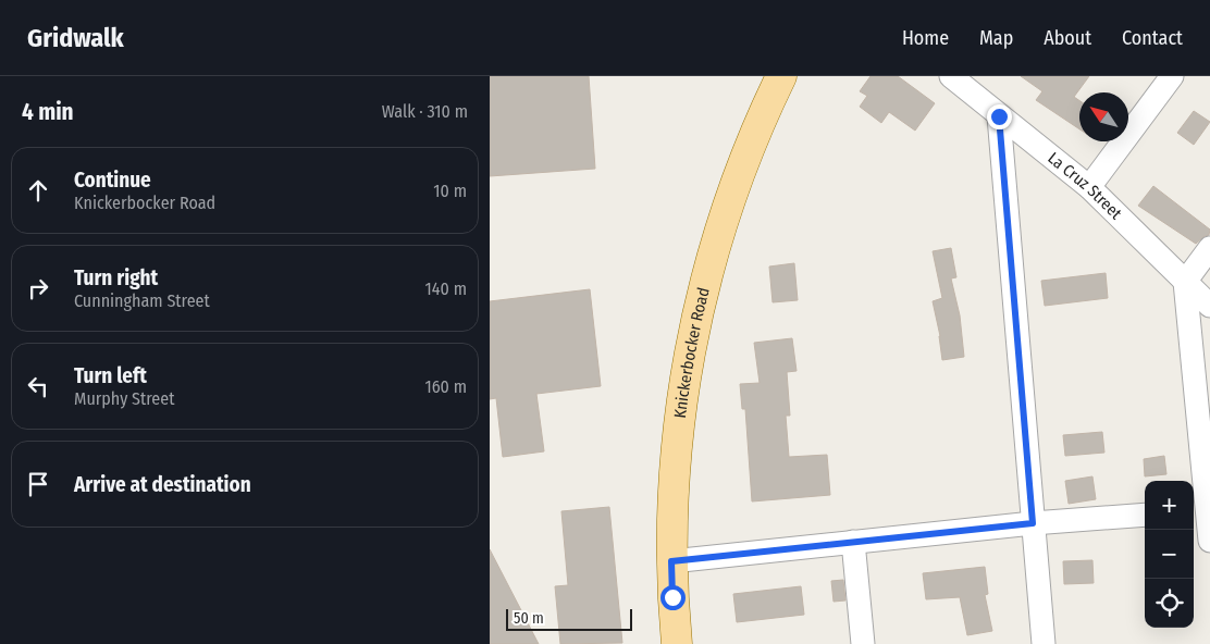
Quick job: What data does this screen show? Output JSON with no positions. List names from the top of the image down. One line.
{"streets":{"main road":["Knickerbocker Road"],"street":["La Cruz Street"]},"scale_bar":"50 m","north":"top left","page":{"header":"Gridwalk","nav":["Home","Map","About","Contact"],"heading":["4 min","Walk · 310 m"],"list":[["Continue","Knickerbocker Road","10 m"],["Turn right","Cunningham Street","140 m"],["Turn left","Murphy Street","160 m"],"Arrive at destination"],"map_buttons":["+","−"],"scale":"50 m"}}
